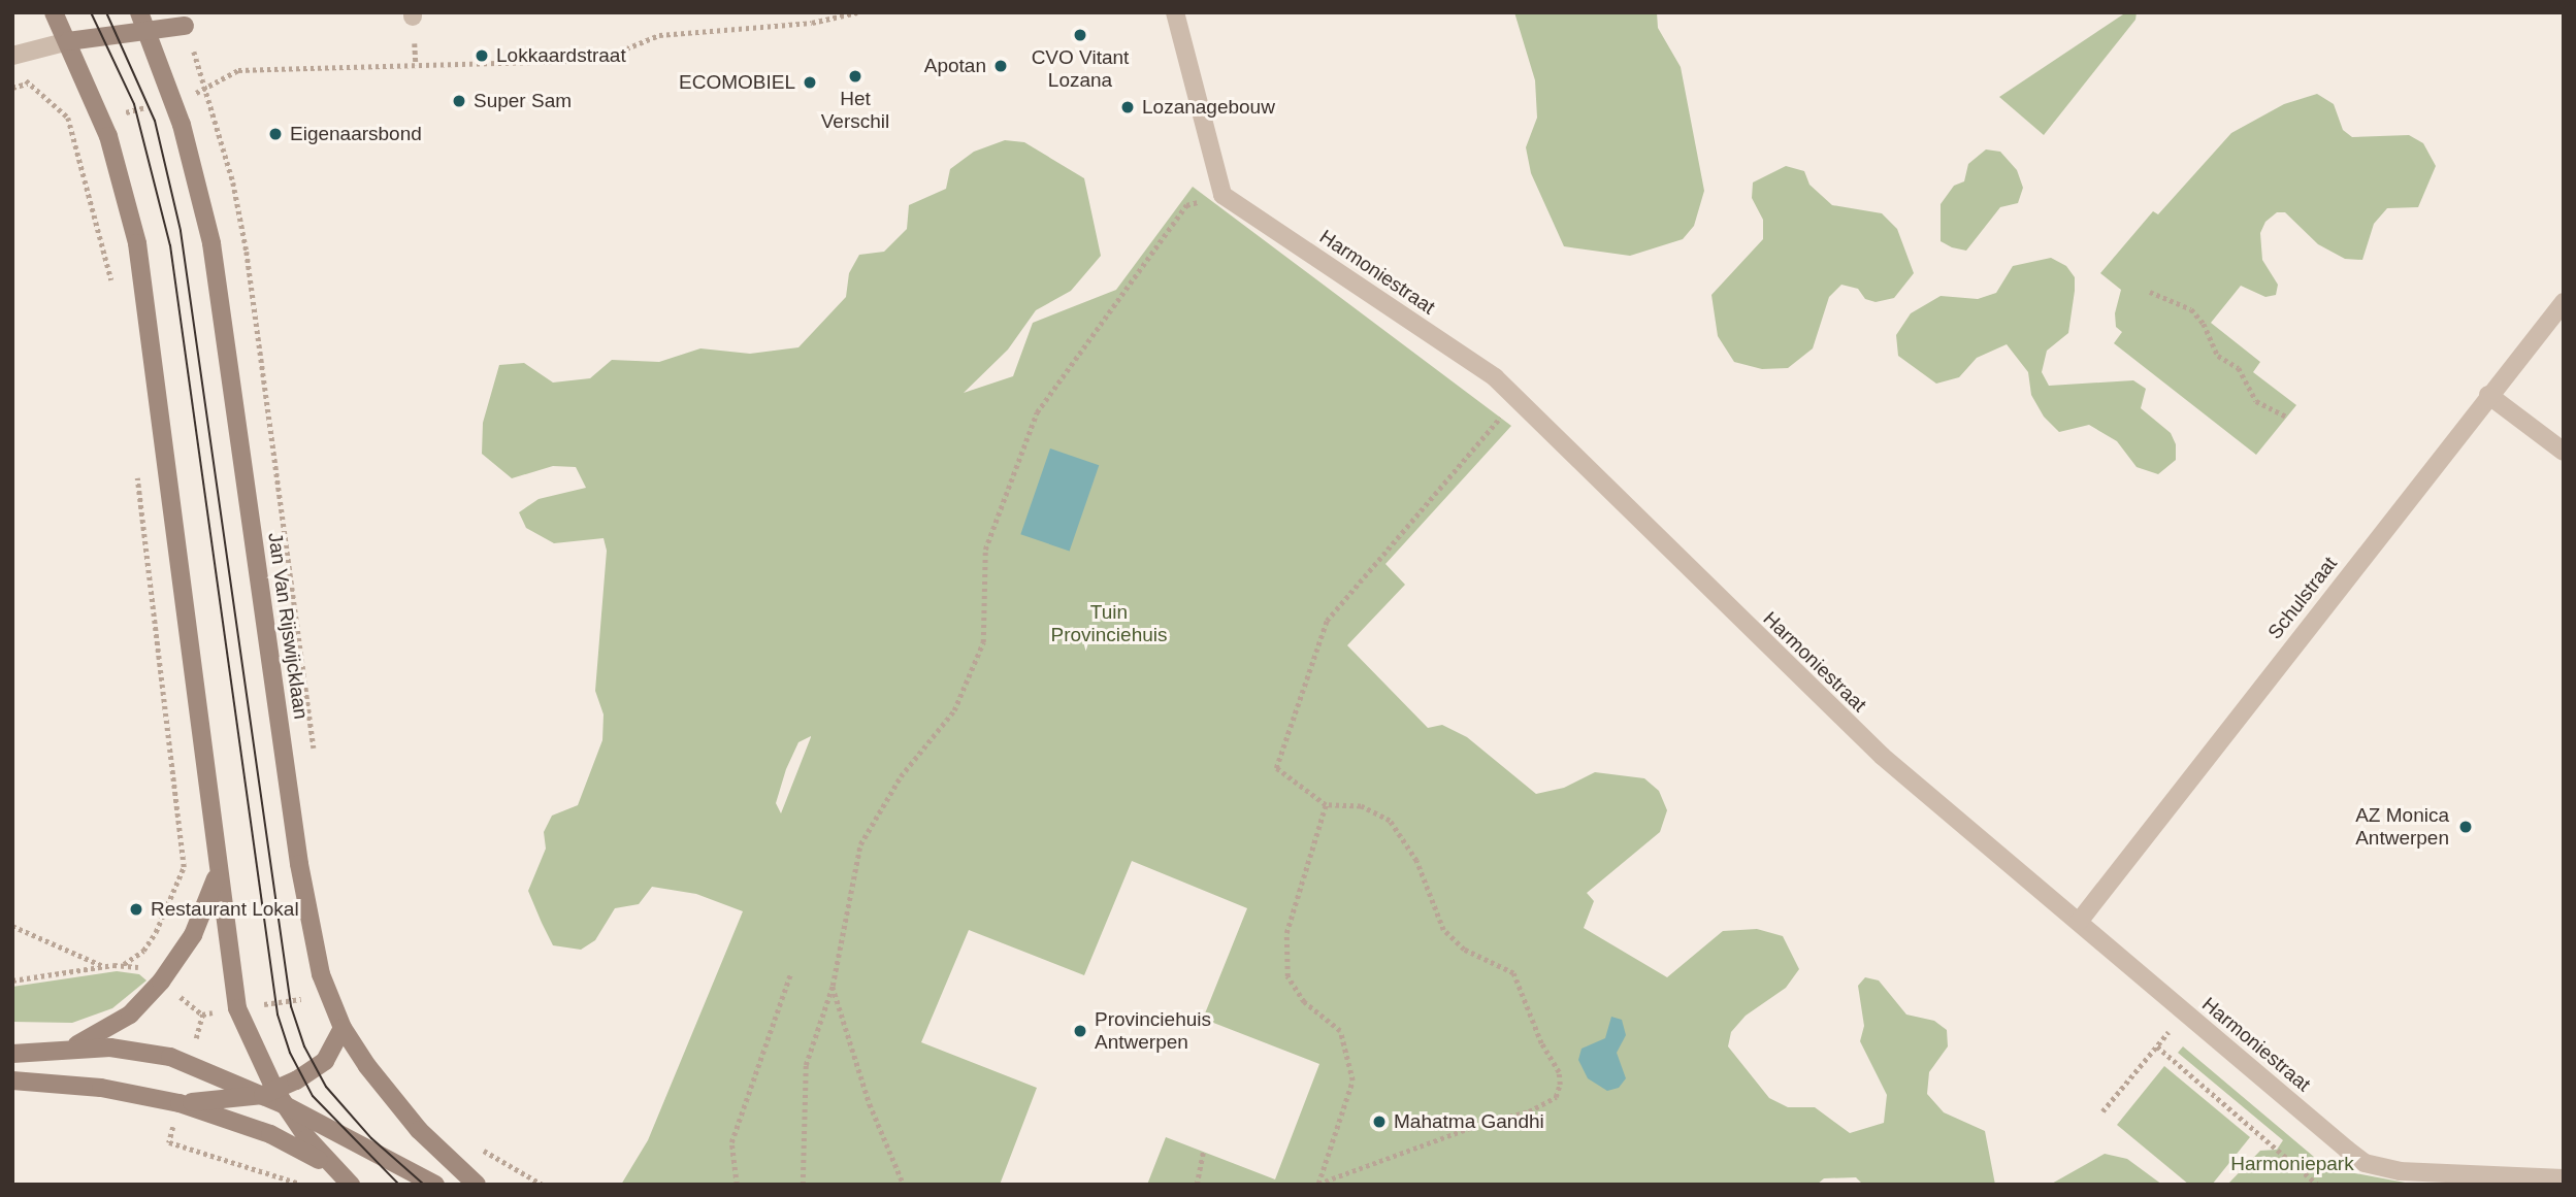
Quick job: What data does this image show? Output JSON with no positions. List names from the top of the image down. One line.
{"streets":{"main road":["Jan Van Rijswijcklaan"],"street":["Harmoniestraat","Schulstraat"]},"crossings":[["Harmoniestraat","Schulstraat"]],"parks":["Tuin Provinciehuis","Harmoniepark"],"places":["CVO Vitant Lozana","Lokkaardstraat","Apotan","Het Verschil","ECOMOBIEL","Super Sam","Lozanagebouw","Eigenaarsbond","AZ Monica Antwerpen","Restaurant Lokal","Provinciehuis Antwerpen","Mahatma Gandhi"]}
